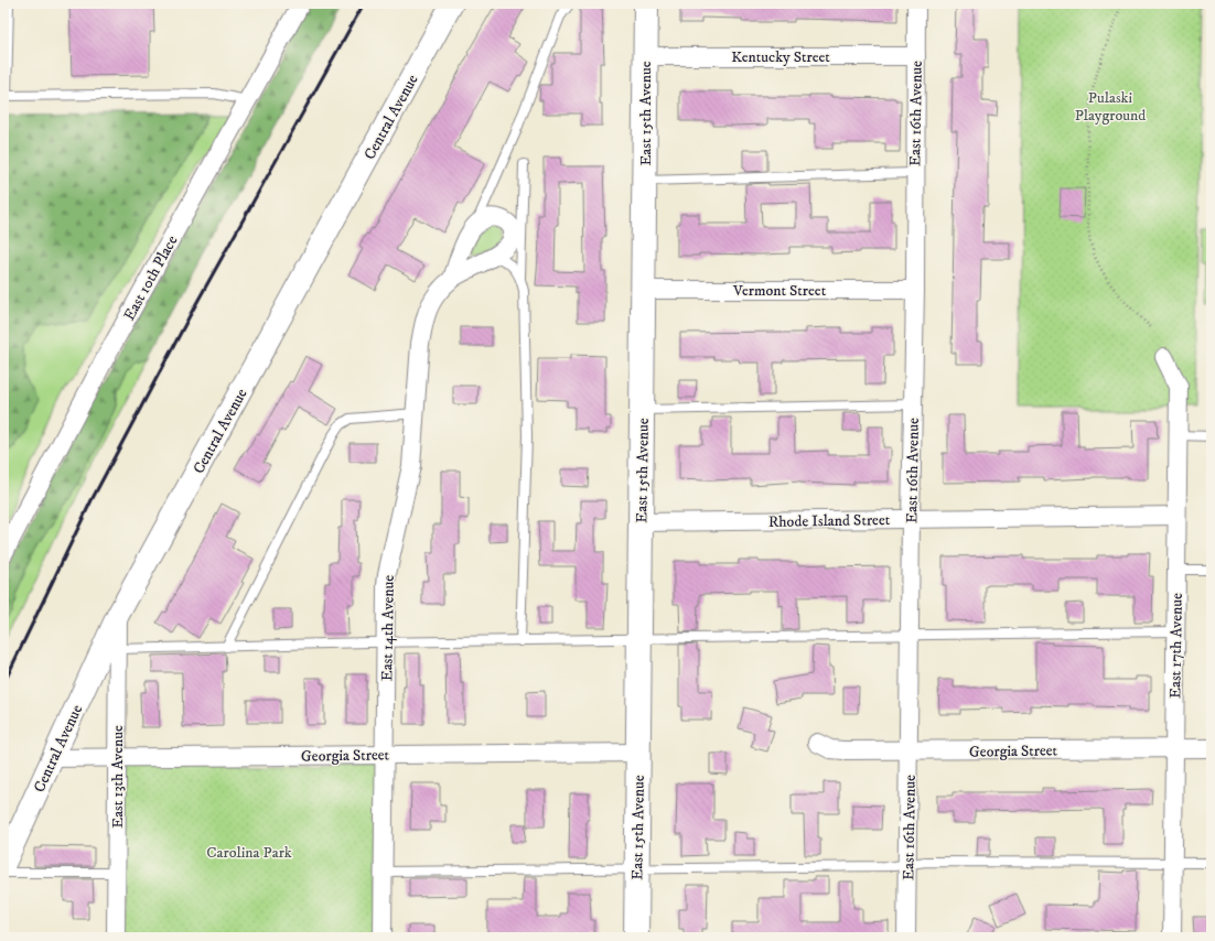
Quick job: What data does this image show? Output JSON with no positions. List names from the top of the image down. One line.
{"streets":{"main road":["East 15th Avenue"],"street":["Kentucky Street","East 16th Avenue","Central Avenue","East 10th Place","Vermont Street","Rhode Island Street","East 14th Avenue","East 17th Avenue","Georgia Street","East 13th Avenue"]},"crossings":[["Kentucky Street","East 15th Avenue"],["Kentucky Street","East 16th Avenue"],["East 15th Avenue","Vermont Street"],["East 15th Avenue","Rhode Island Street"],["East 15th Avenue","Georgia Street"],["East 16th Avenue","Vermont Street"],["East 16th Avenue","Rhode Island Street"],["East 16th Avenue","Georgia Street"],["Central Avenue","Georgia Street"],["Central Avenue","East 13th Avenue"],["Rhode Island Street","East 17th Avenue"],["East 14th Avenue","Georgia Street"],["East 17th Avenue","Georgia Street"],["Georgia Street","East 13th Avenue"]],"parks":["Pulaski Playground","Carolina Park"]}
